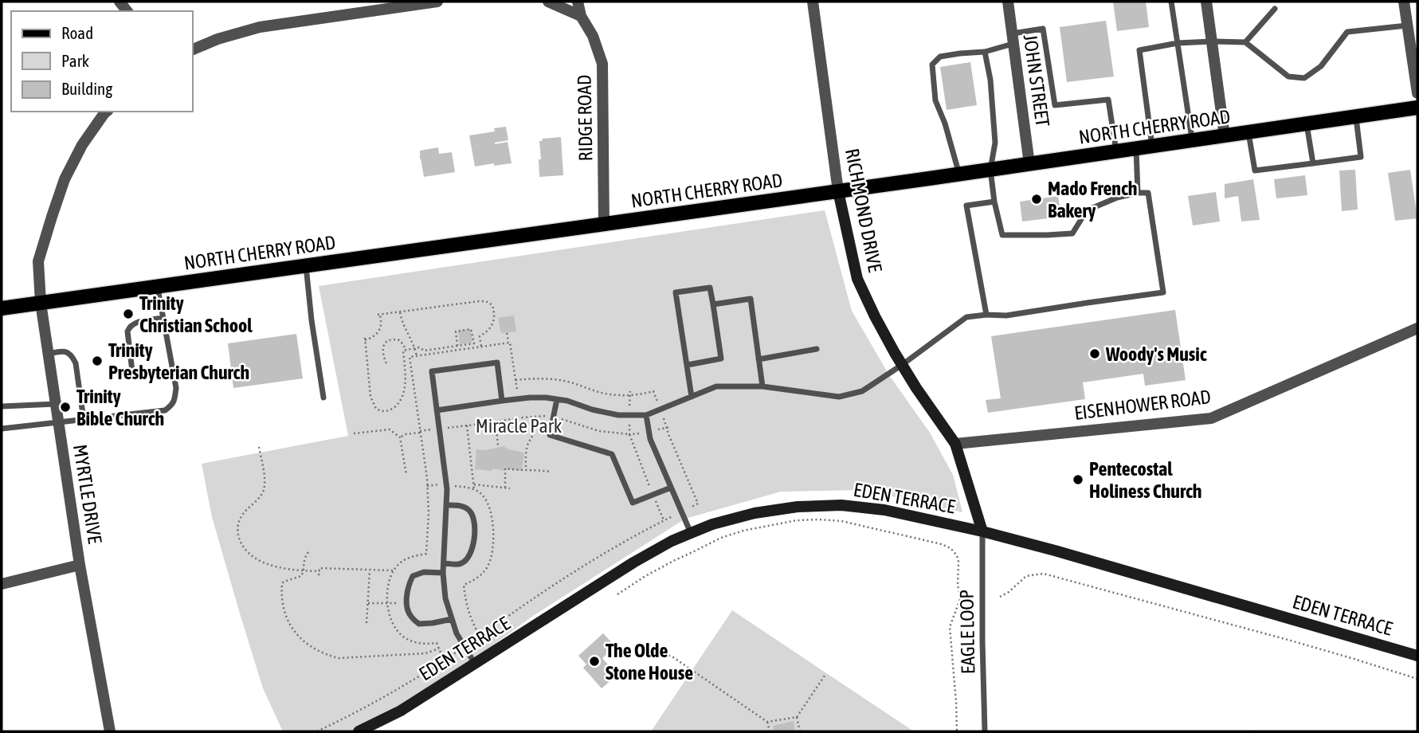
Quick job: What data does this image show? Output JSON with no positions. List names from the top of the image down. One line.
{"streets":{"main road":["NORTH CHERRY ROAD"],"street":["JOHN STREET","RIDGE ROAD","RICHMOND DRIVE","EISENHOWER ROAD","MYRTLE DRIVE","EDEN TERRACE"],"lane":["EAGLE LOOP"]},"crossings":[["JOHN STREET","NORTH CHERRY ROAD"],["RIDGE ROAD","NORTH CHERRY ROAD"],["NORTH CHERRY ROAD","RICHMOND DRIVE"],["NORTH CHERRY ROAD","MYRTLE DRIVE"],["RICHMOND DRIVE","EISENHOWER ROAD"],["RICHMOND DRIVE","EDEN TERRACE"],["RICHMOND DRIVE","EAGLE LOOP"],["EDEN TERRACE","EAGLE LOOP"]],"parks":["Miracle Park"],"places":["Mado French Bakery","Trinity Christian School","Woody's Music","Trinity Presbyterian Church","Trinity Bible Church","Pentecostal Holiness Church","The Olde Stone House"],"legend":["Road","Park","Building"]}
